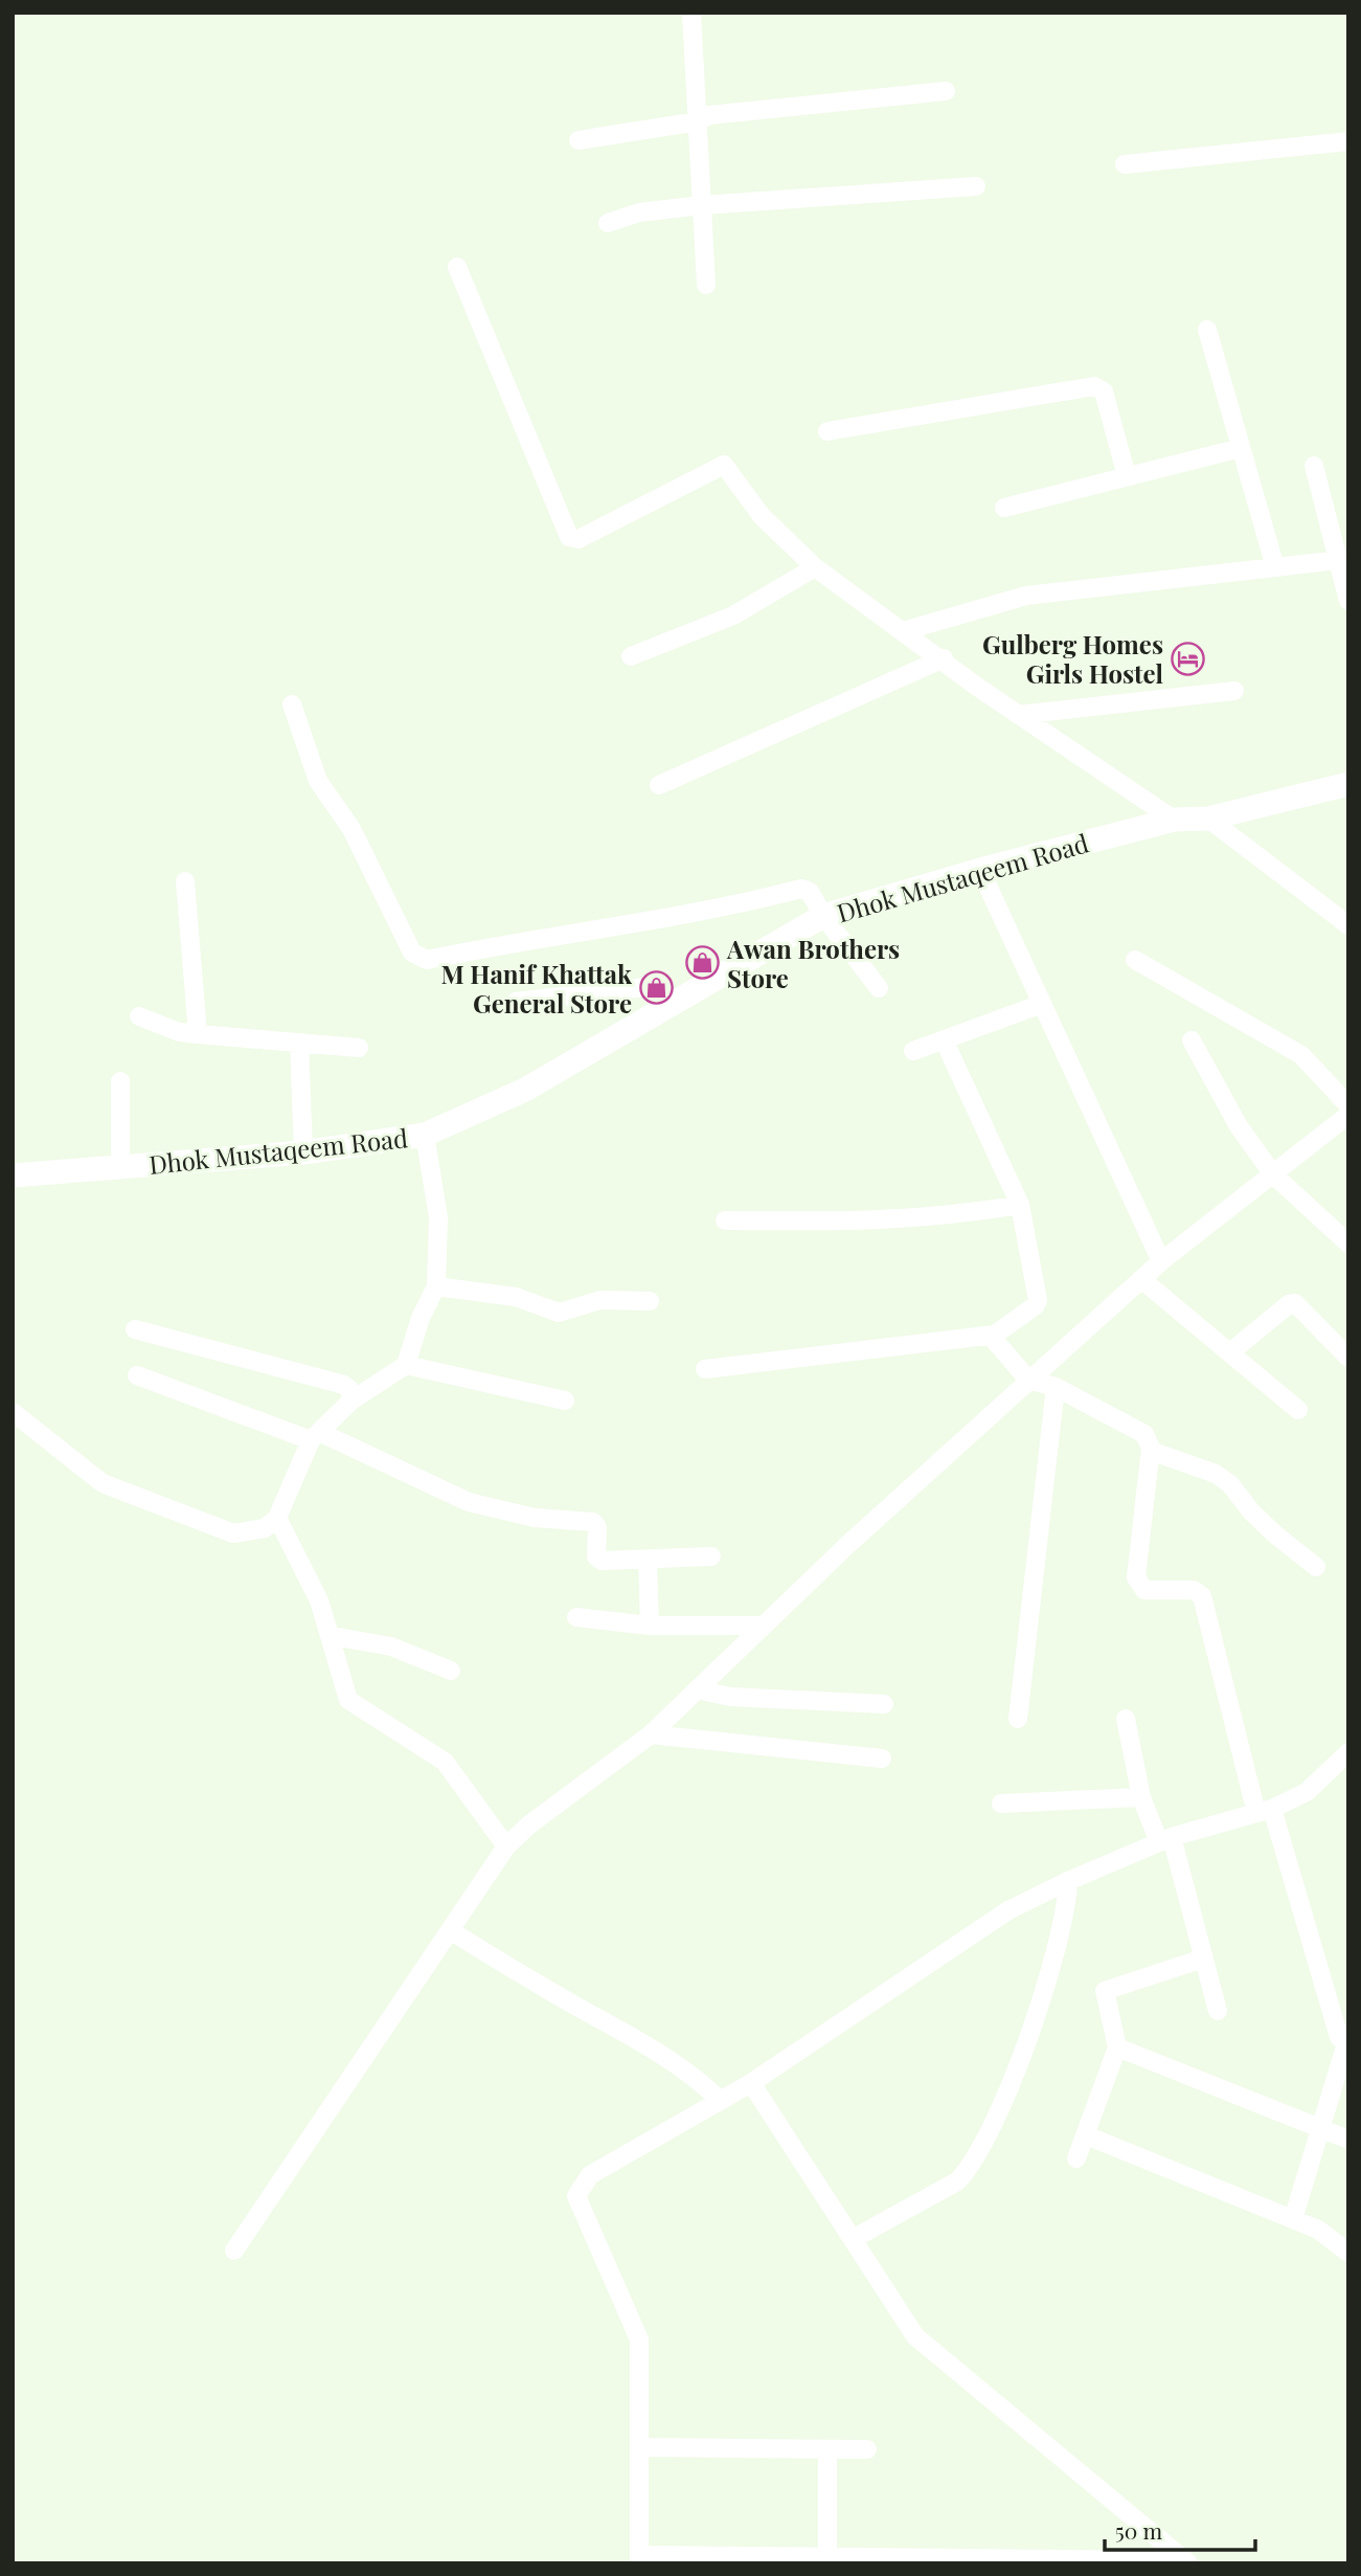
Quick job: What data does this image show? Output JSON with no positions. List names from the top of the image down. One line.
{"streets":{"street":["Dhok Mustaqeem Road"]},"places":{"hotel":["Gulberg Homes Girls Hostel"],"shop":["Awan Brothers Store","M Hanif Khattak General Store"]},"scale_bar":"50 m"}
